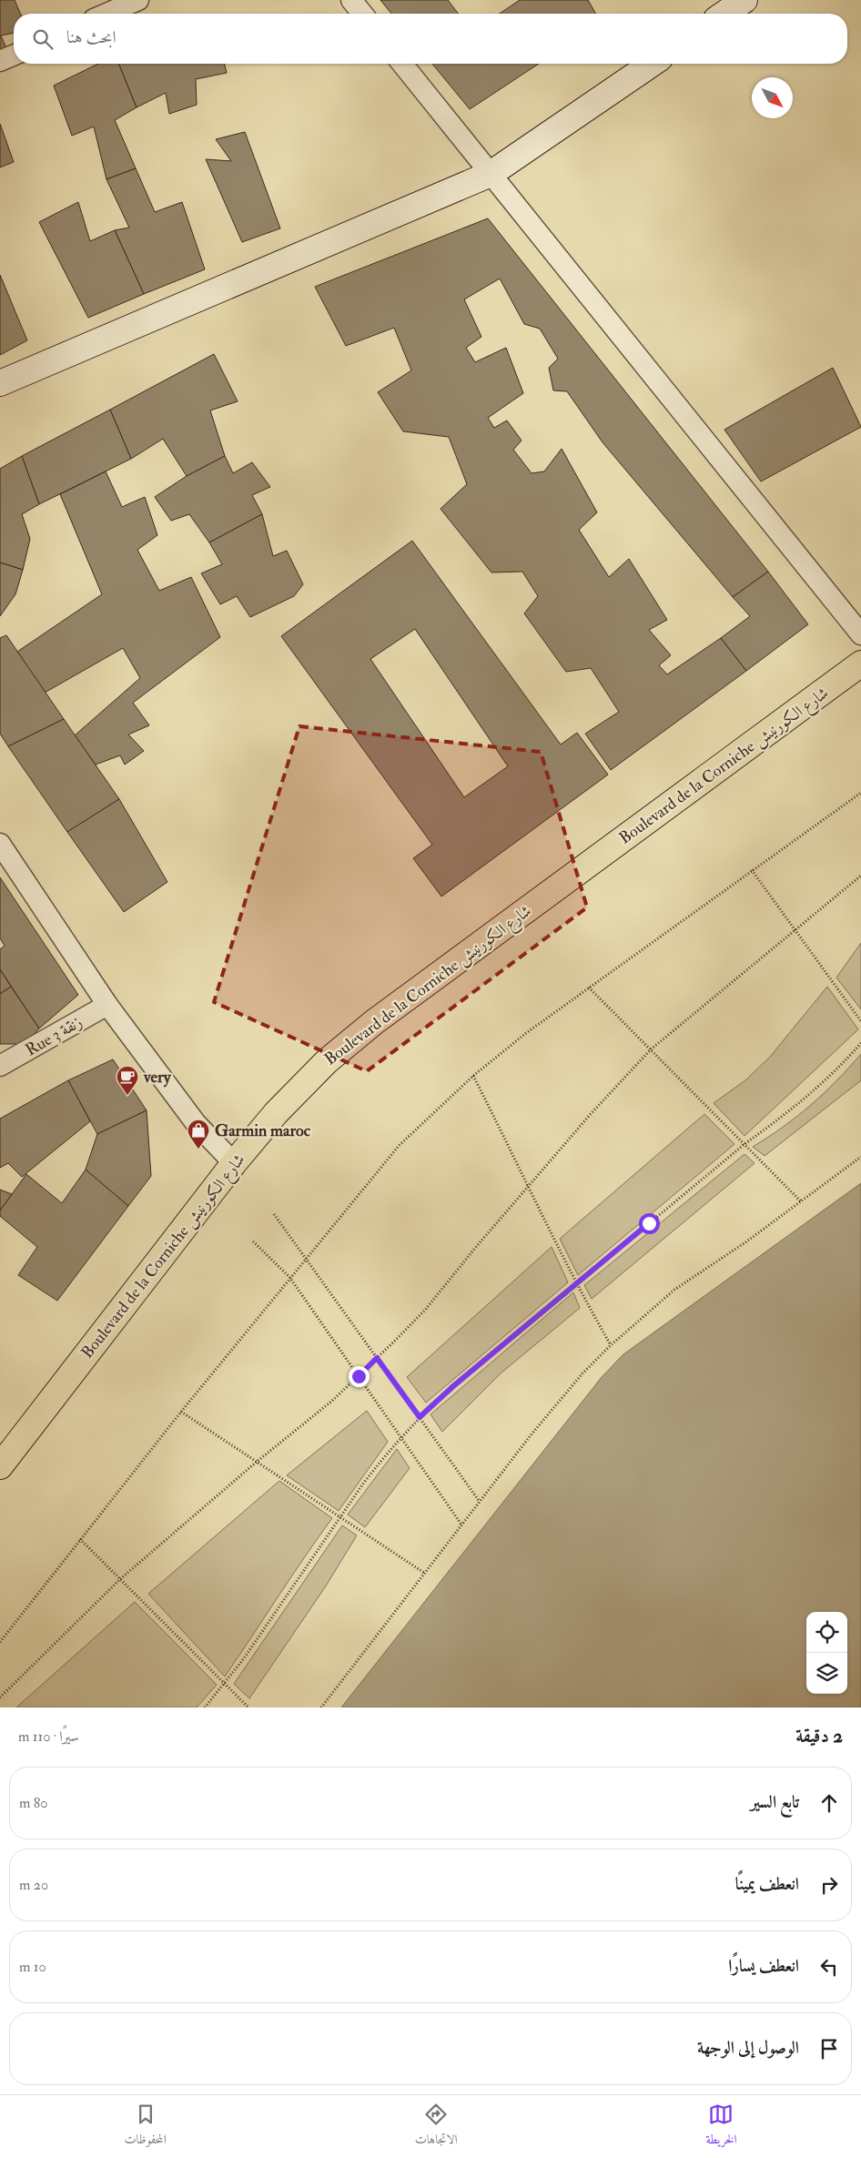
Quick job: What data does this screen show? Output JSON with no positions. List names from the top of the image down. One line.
{"streets":{"main road":["Boulevard de la Corniche شارع الكورنيش"],"street":["Rue 3 زنقة"]},"places":{"cafe":["very"],"shop":["Garmin maroc"]},"north":"bottom right","page":{"search":"ابحث هنا","heading":["2 دقيقة","سيرًا · 110 m"],"list":[["تابع السير","80 m"],["انعطف يمينًا","20 m"],["انعطف يسارًا","10 m"],"الوصول إلى الوجهة"],"nav":["الخريطة","الاتجاهات","المحفوظات"]}}
